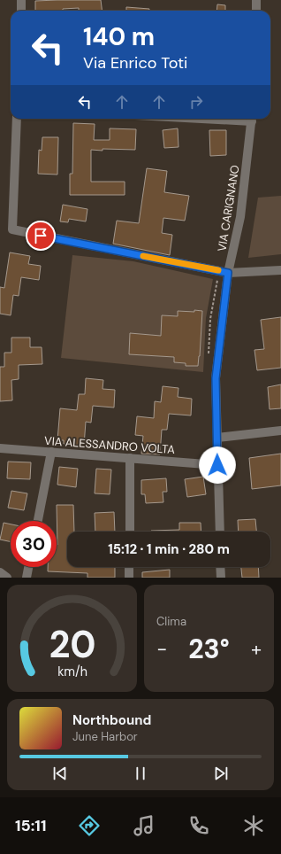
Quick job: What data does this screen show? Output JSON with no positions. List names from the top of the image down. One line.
{"streets":{"street":["VIA CARIGNANO","VIA ALESSANDRO VOLTA"]},"crossings":[["VIA CARIGNANO","VIA ALESSANDRO VOLTA"]],"page":{"turn":["140 m","Via Enrico Toti"],"limit":"30","trip":"15:12 · 1 min · 280 m","tile":"Clima","heat":["−","23°","+"],"song":["Northbound","June Harbor"],"tabs":"15:11","gauge":["20","km/h"]}}
